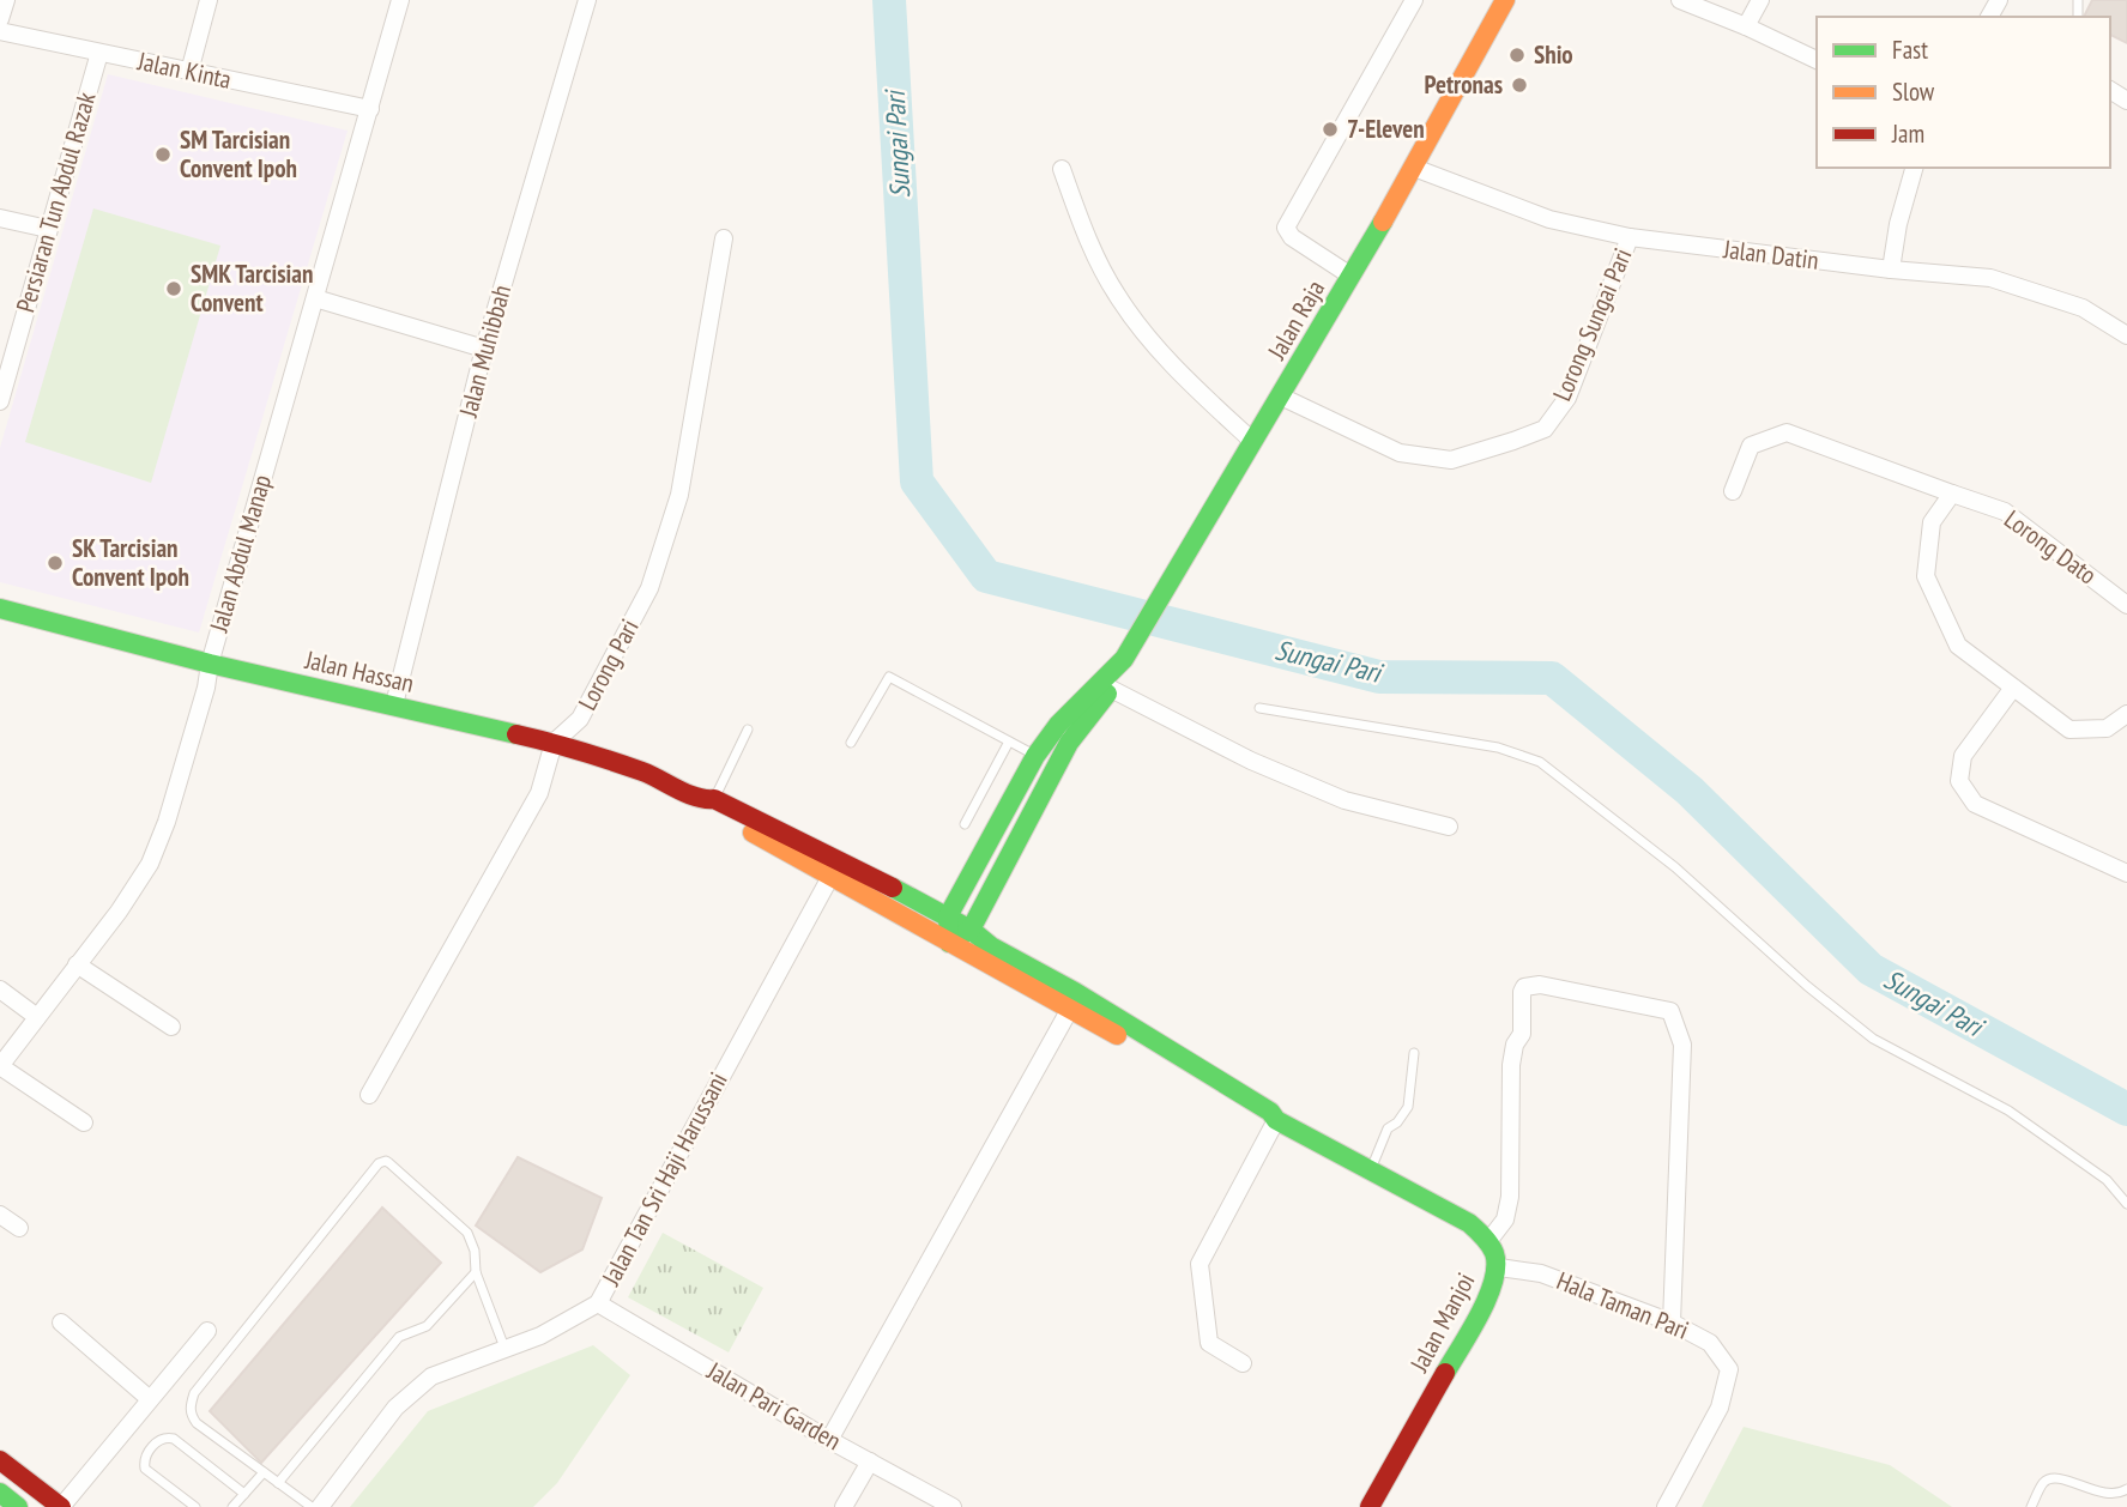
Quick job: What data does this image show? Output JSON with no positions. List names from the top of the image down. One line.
{"streets":{"street":["Jalan Kinta","Persiaran Tun Abdul Razak","Jalan Datin","Jalan Raja","Lorong Sungai Pari","Jalan Muhibbah","Lorong Dato","Jalan Abdul Manap","Lorong Pari","Jalan Hassan","Jalan Tan Sri Haji Harussani","Hala Taman Pari","Jalan Manjoi","Jalan Pari Garden"]},"crossings":[["Jalan Kinta","Persiaran Tun Abdul Razak"],["Jalan Kinta","Jalan Abdul Manap"],["Jalan Datin","Jalan Raja"],["Jalan Datin","Lorong Sungai Pari"],["Jalan Raja","Lorong Sungai Pari"],["Jalan Raja","Jalan Hassan"],["Jalan Muhibbah","Jalan Hassan"],["Jalan Abdul Manap","Jalan Hassan"],["Lorong Pari","Jalan Hassan"],["Jalan Hassan","Jalan Tan Sri Haji Harussani"],["Jalan Tan Sri Haji Harussani","Jalan Pari Garden"],["Hala Taman Pari","Jalan Manjoi"]],"water":["Sungai Pari"],"places":["Shio","Petronas","7-Eleven","SM Tarcisian Convent Ipoh","SMK Tarcisian Convent","SK Tarcisian Convent Ipoh"],"legend":["Fast","Slow","Jam"]}
